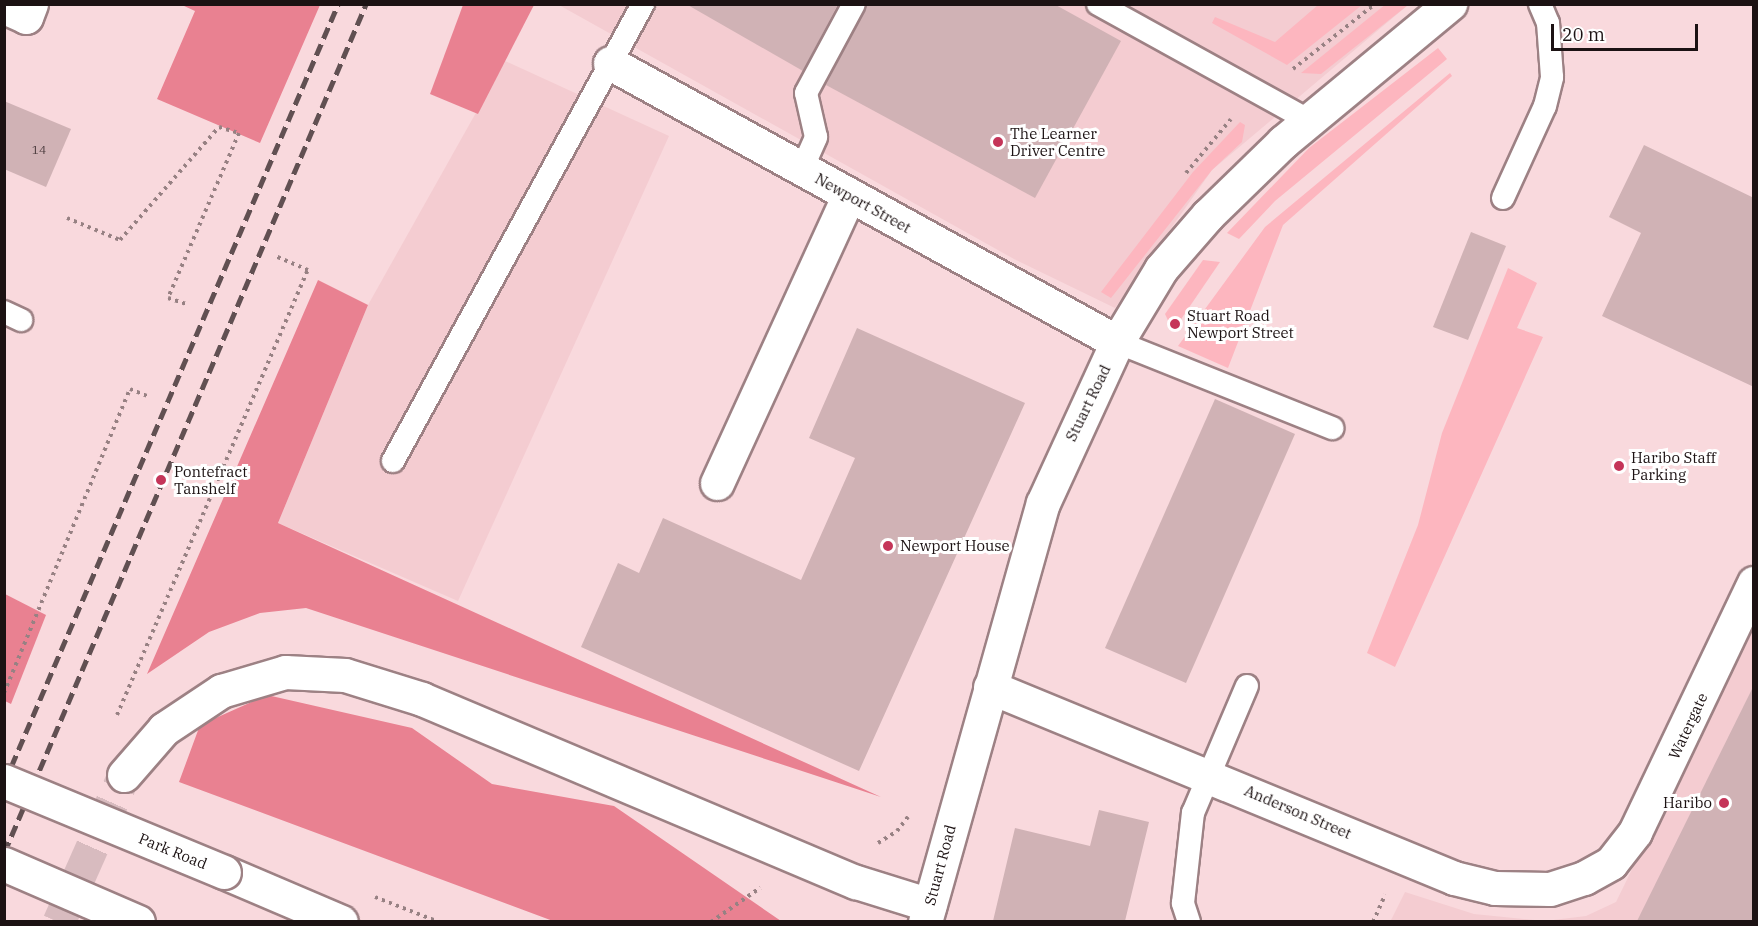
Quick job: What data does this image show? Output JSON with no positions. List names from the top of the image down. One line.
{"streets":{"street":["Newport Street","Stuart Road","Watergate","Anderson Street","Park Road"]},"crossings":[["Newport Street","Stuart Road"],["Stuart Road","Anderson Street"],["Watergate","Anderson Street"]],"places":["The Learner Driver Centre","Stuart Road Newport Street","Haribo Staff Parking","Pontefract Tanshelf","Newport House","Haribo"],"house_numbers":["14"],"scale_bar":"20 m"}
